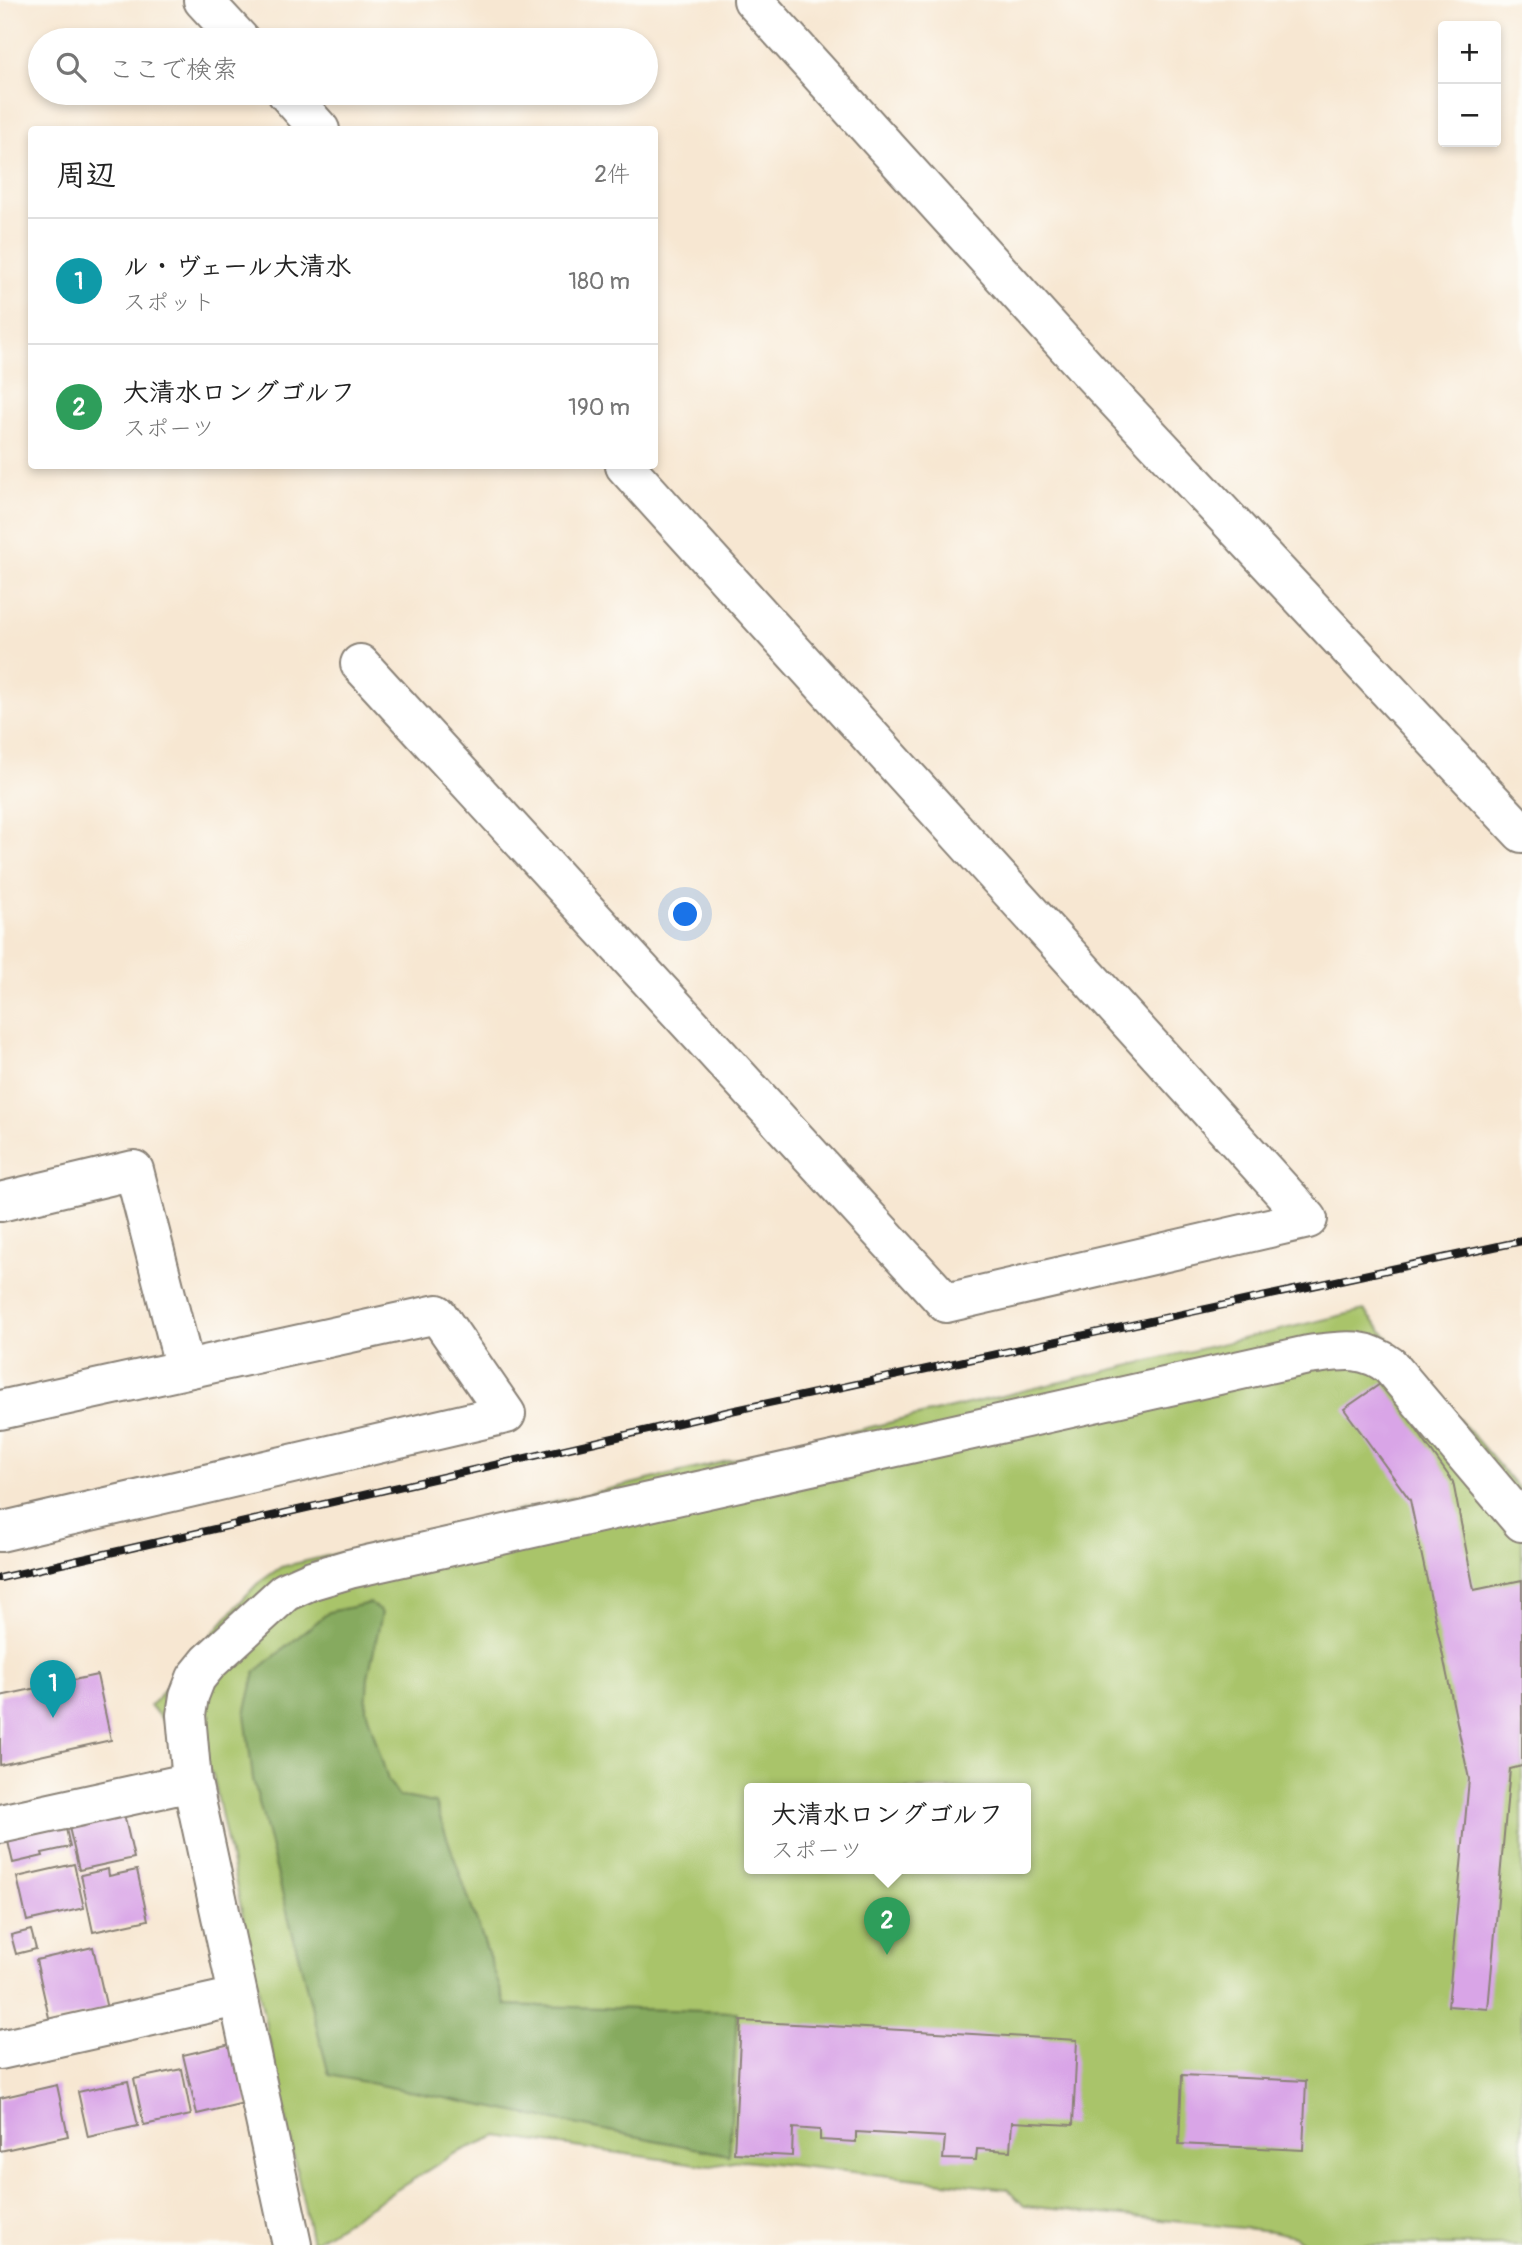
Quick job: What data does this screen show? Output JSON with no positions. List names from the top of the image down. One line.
{"page":{"map_buttons":["+","−"],"search":"ここで検索","heading":["周辺","2件"],"list":[{"mark":"1","name":"ル・ヴェール大清水","note":"スポット","value":"180 m"},{"mark":"2","name":"大清水ロングゴルフ","note":"スポーツ","value":"190 m"}],"pins":["1","2"],"popup":["大清水ロングゴルフ","スポーツ"]}}
